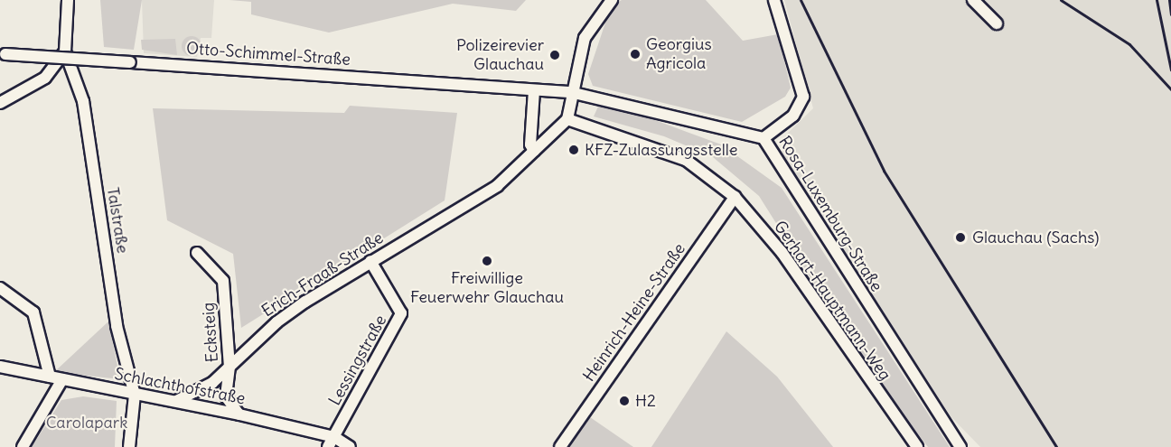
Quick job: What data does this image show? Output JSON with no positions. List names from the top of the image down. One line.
{"streets":{"street":["Otto-Schimmel-Straße","Rosa-Luxemburg-Straße","Talstraße","Erich-Fraaß-Straße","Gerhart-Hauptmann-Weg","Heinrich-Heine-Straße","Ecksteig","Lessingstraße","Schlachthofstraße"]},"crossings":[["Otto-Schimmel-Straße","Rosa-Luxemburg-Straße"],["Talstraße","Schlachthofstraße"],["Erich-Fraaß-Straße","Gerhart-Hauptmann-Weg"],["Erich-Fraaß-Straße","Ecksteig"],["Erich-Fraaß-Straße","Lessingstraße"],["Erich-Fraaß-Straße","Schlachthofstraße"],["Gerhart-Hauptmann-Weg","Heinrich-Heine-Straße"],["Ecksteig","Schlachthofstraße"],["Lessingstraße","Schlachthofstraße"]],"parks":["Carolapark"],"places":["Georgius Agricola","Polizeirevier Glauchau","KFZ-Zulassungsstelle","Glauchau (Sachs)","Freiwillige Feuerwehr Glauchau","H2"]}
